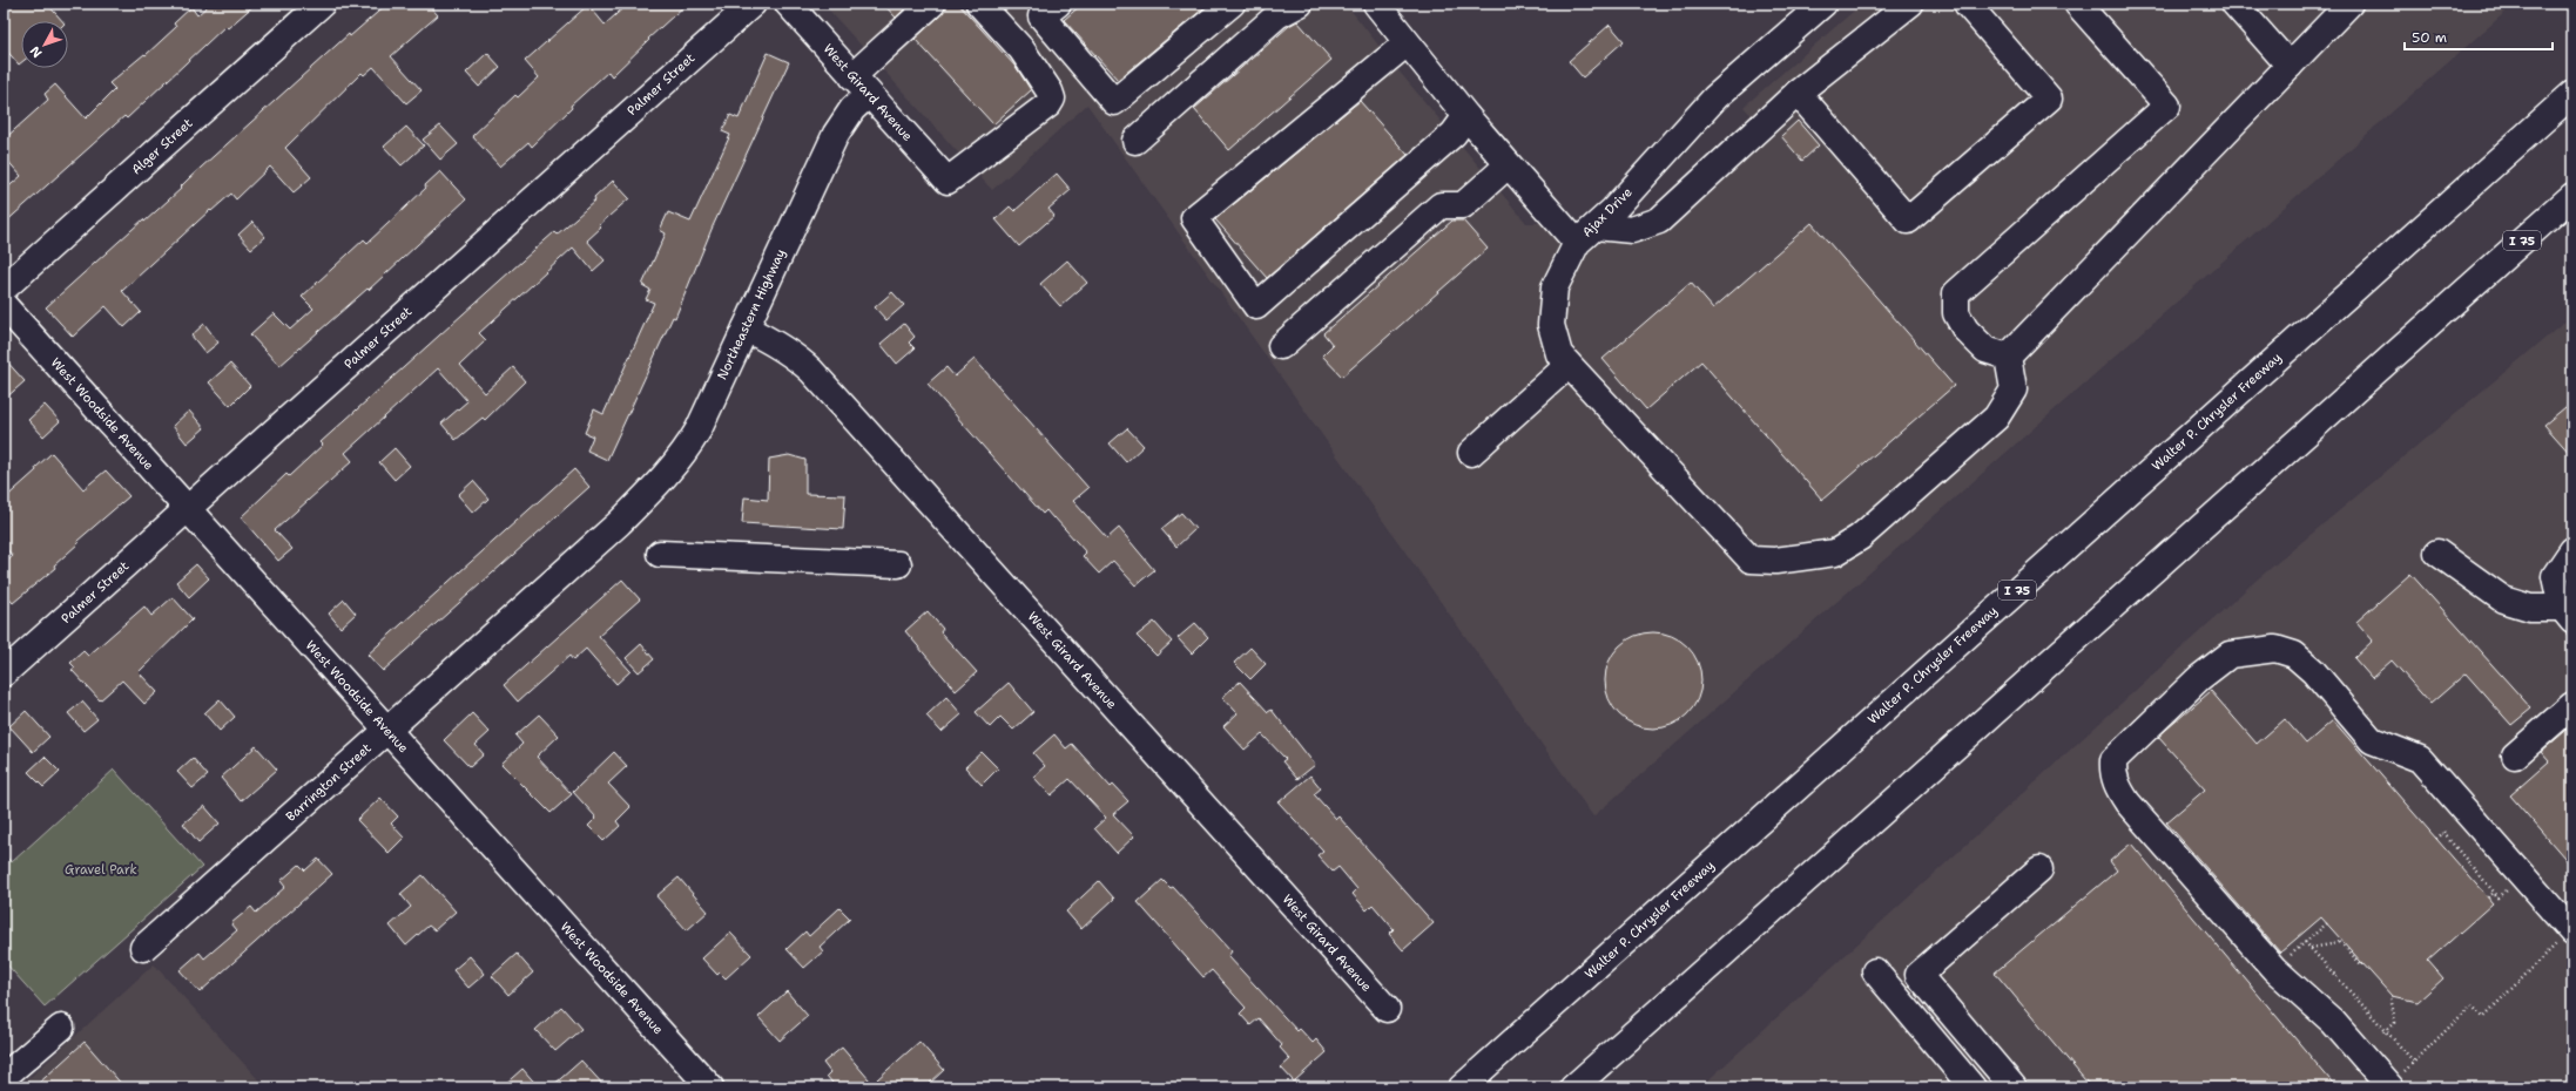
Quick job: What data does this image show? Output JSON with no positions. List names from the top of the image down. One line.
{"streets":{"main road":["Palmer Street","West Girard Avenue","Alger Street","Ajax Drive","I 75","Northeastern Highway","Walter P. Chrysler Freeway","West Woodside Avenue","Barrington Street"]},"crossings":[["Palmer Street","West Woodside Avenue"],["West Girard Avenue","Northeastern Highway"],["Northeastern Highway","Barrington Street"],["West Woodside Avenue","Barrington Street"]],"parks":["Gravel Park"],"scale_bar":"50 m","north":"bottom left"}
